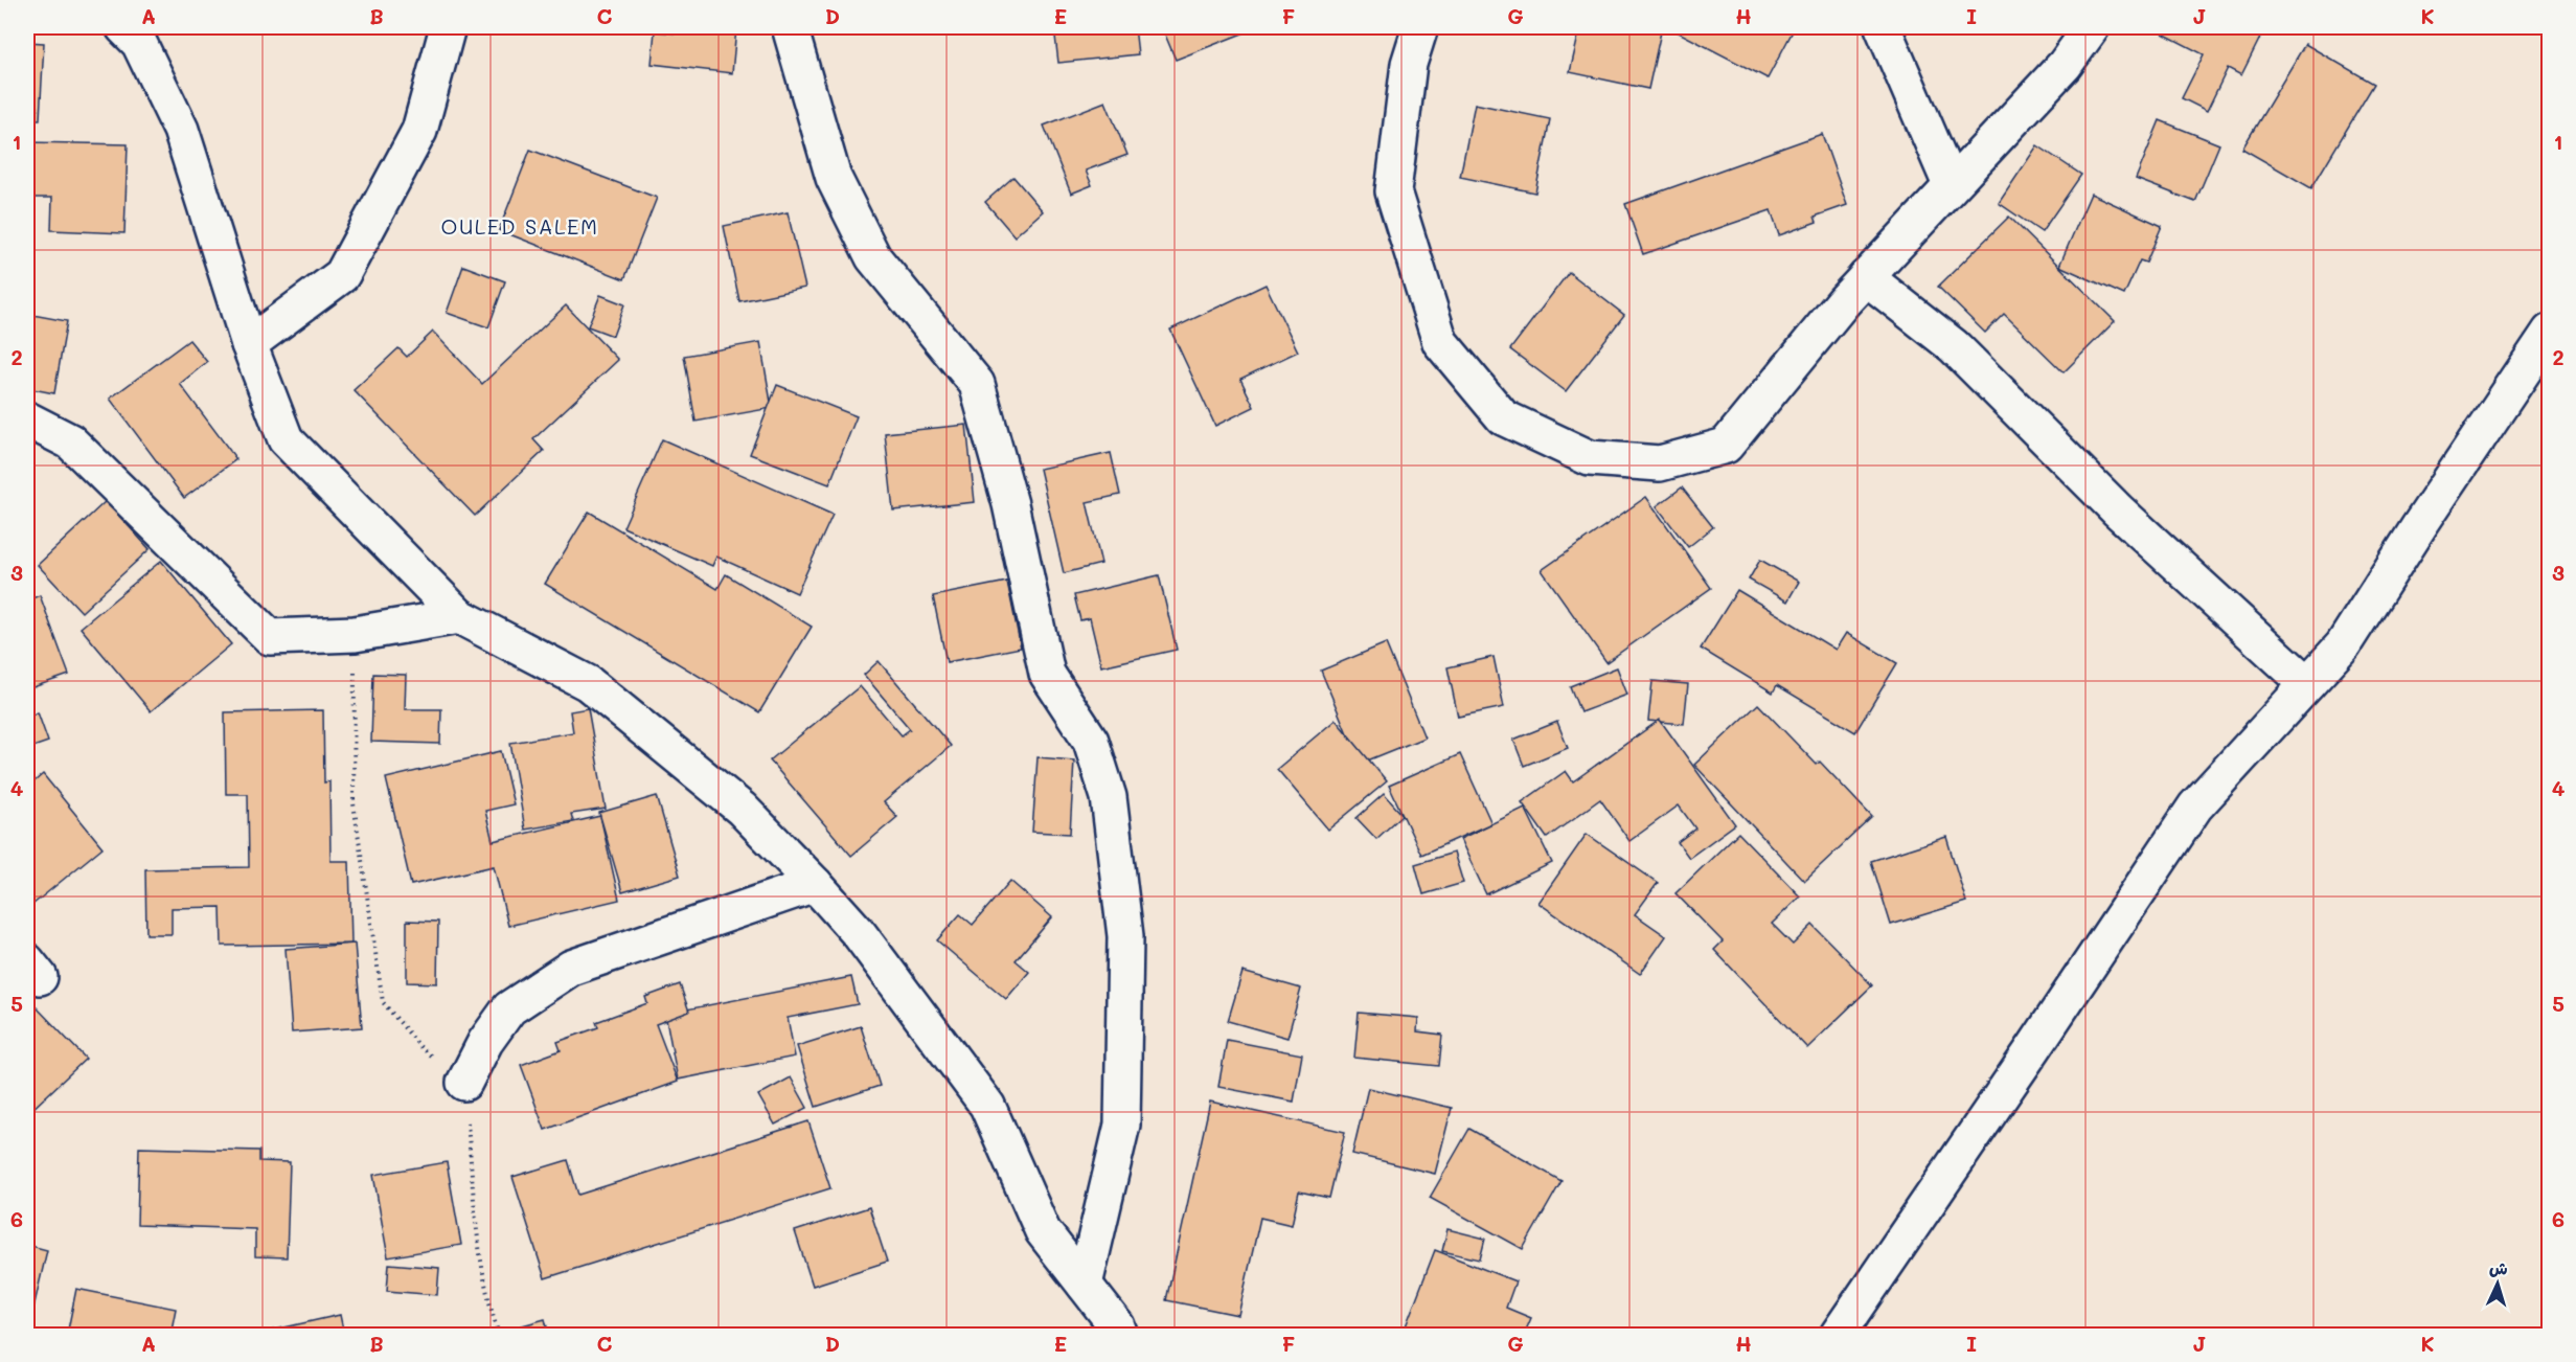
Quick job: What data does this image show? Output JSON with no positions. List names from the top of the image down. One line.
{"districts":["OULED SALEM"],"north":"top","grid":{"columns":["A","B","C","D","E","F","G","H","I","J","K"],"rows":["1","2","3","4","5","6"]}}
